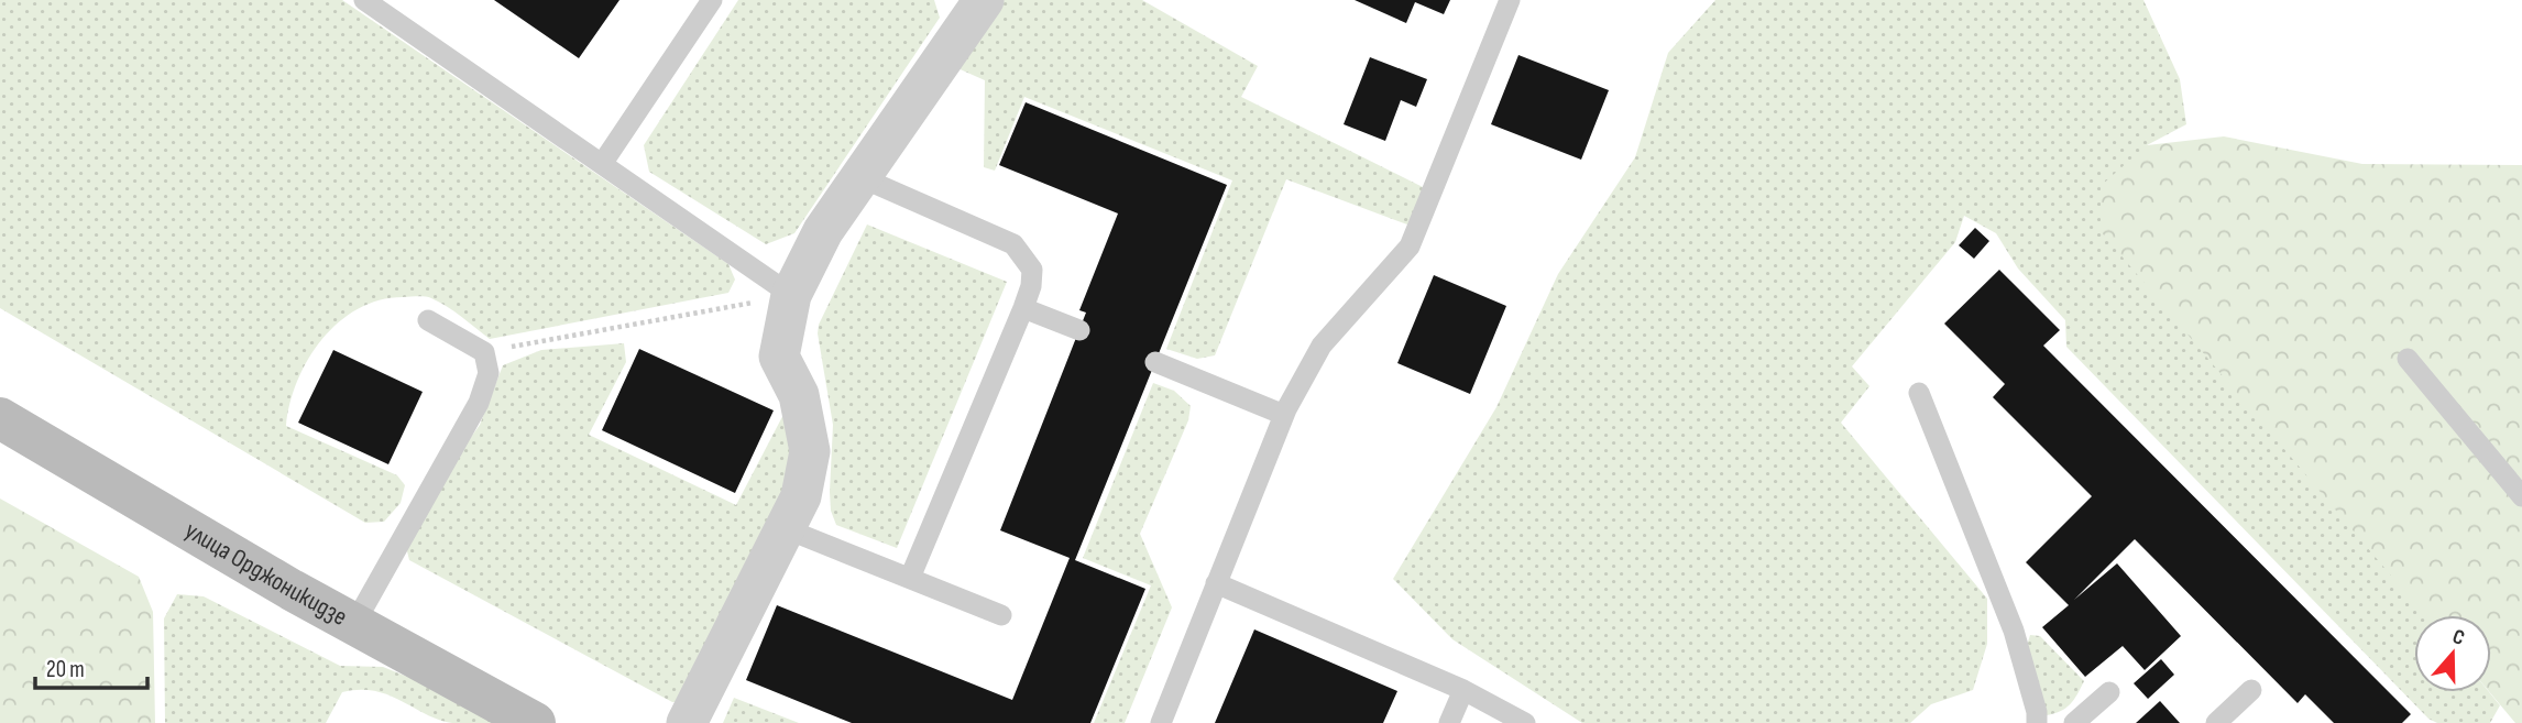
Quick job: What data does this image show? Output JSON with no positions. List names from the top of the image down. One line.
{"streets":{"main road":["улица Орджоникидзе"]},"scale_bar":"20 m","north":"top"}
